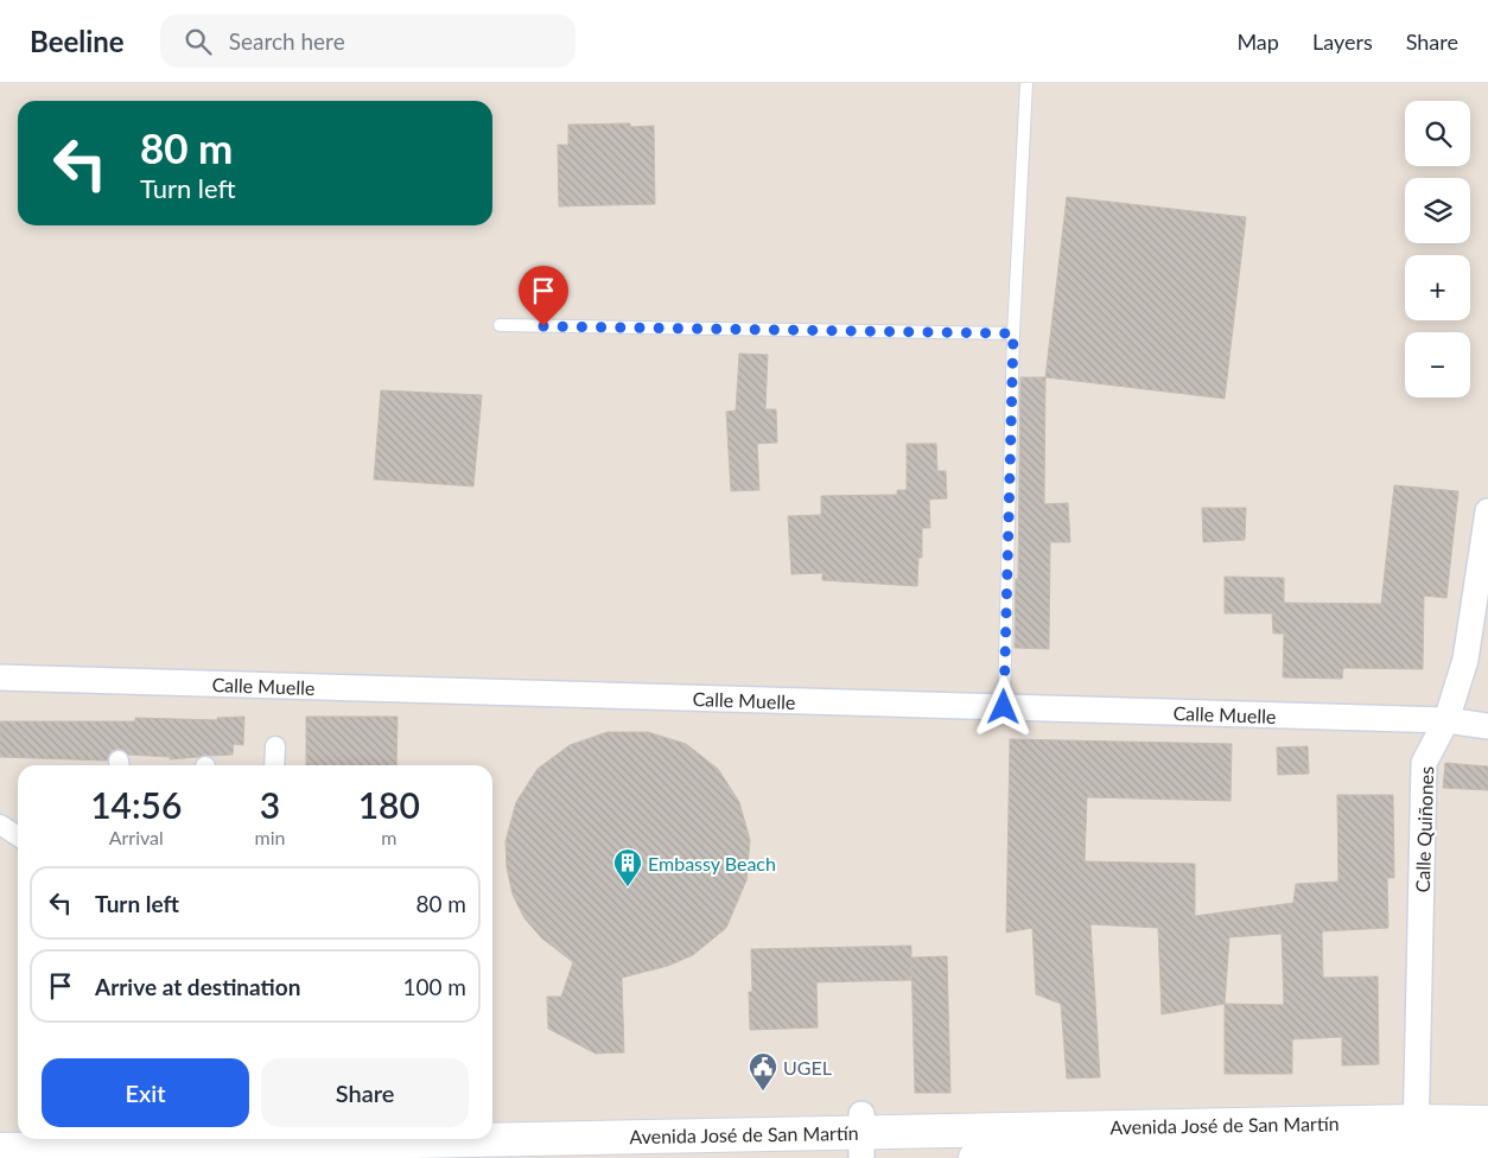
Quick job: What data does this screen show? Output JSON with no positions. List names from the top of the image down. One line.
{"streets":{"main road":["Avenida José de San Martín"],"street":["Calle Muelle","Calle Quiñones"]},"crossings":[["Calle Muelle","Calle Quiñones"],["Calle Quiñones","Avenida José de San Martín"]],"places":{"building":["Embassy Beach"],"public building":["UGEL"]},"page":{"header":"Beeline","search":"Search here","nav":["Map","Layers","Share"],"map_buttons":["+","−"],"turn":["80 m","Turn left"],"eta":["14:56","Arrival","3","min","180","m"],"list":[{"name":"Turn left","value":"80 m"},{"name":"Arrive at destination","value":"100 m"}],"buttons":["Exit","Share"]}}
